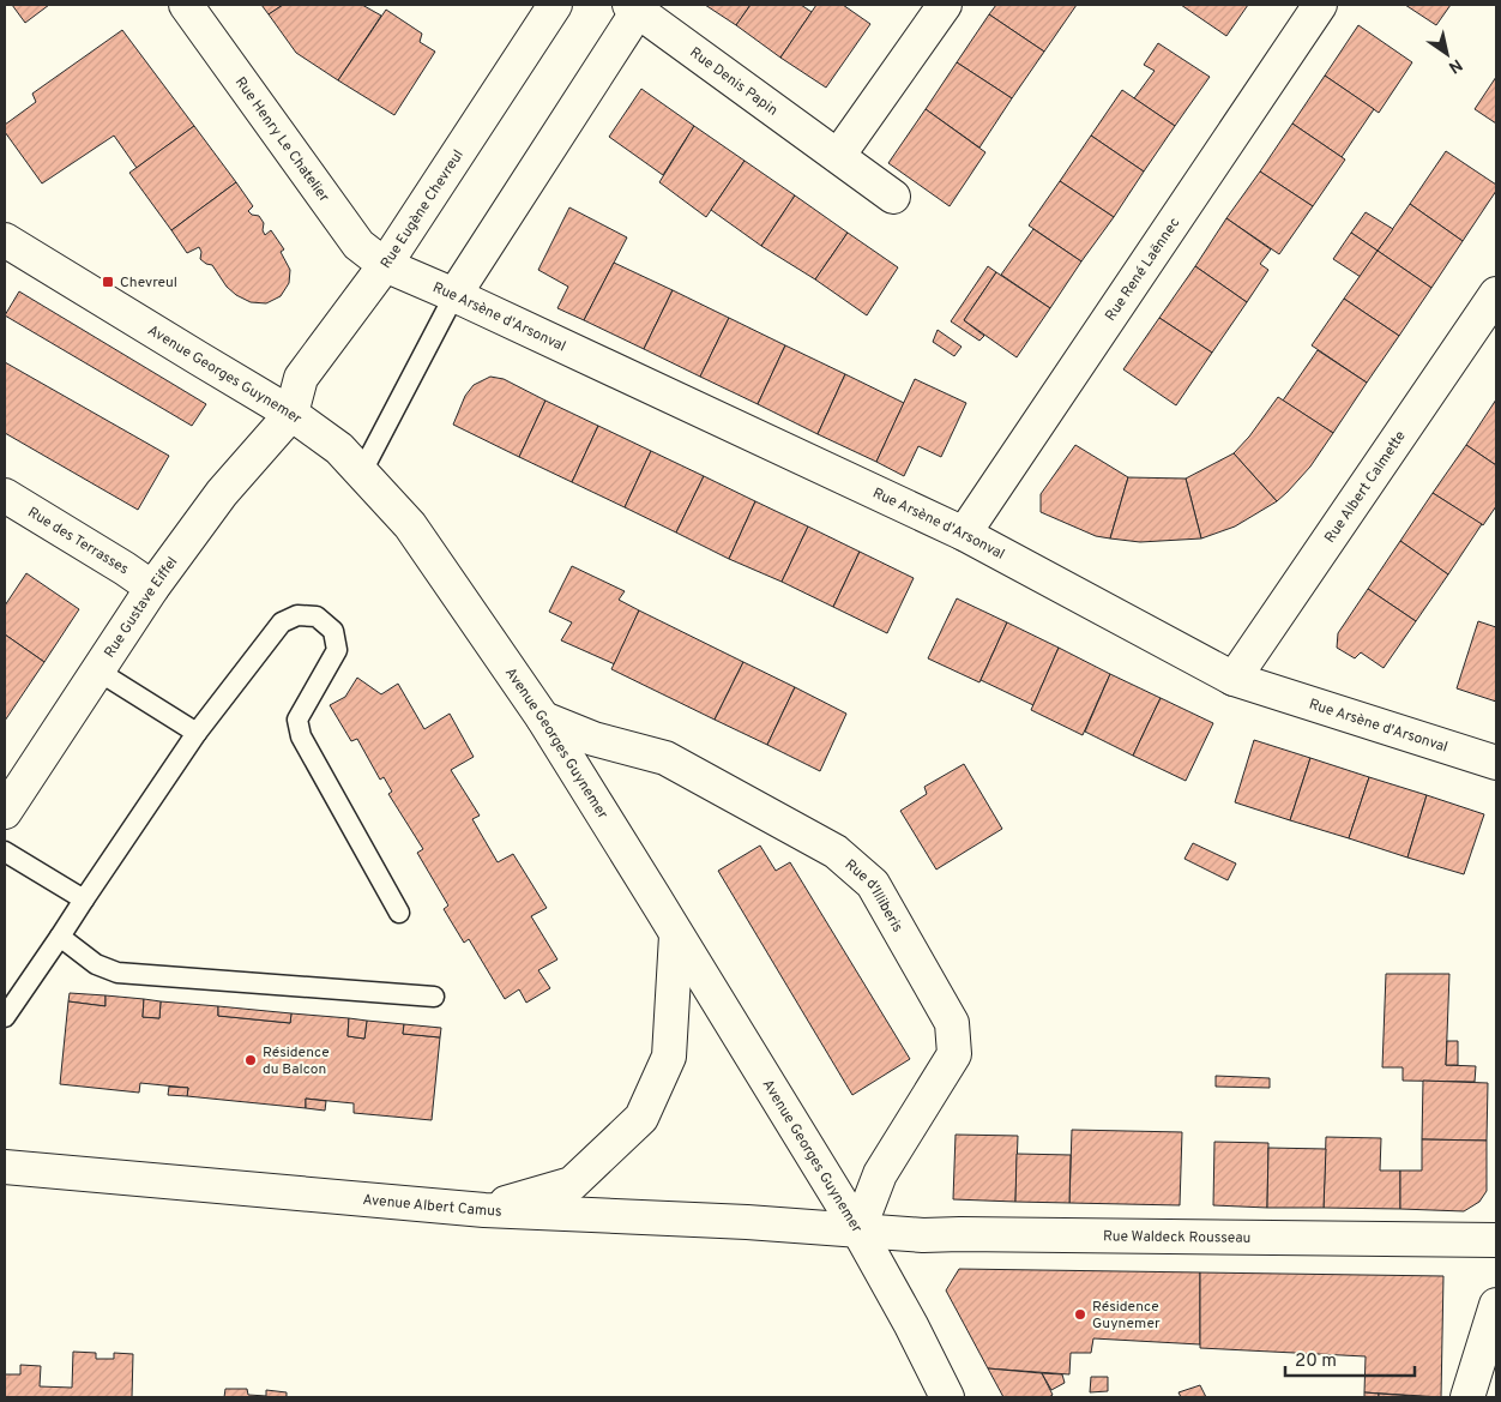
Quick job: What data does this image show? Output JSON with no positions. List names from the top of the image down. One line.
{"streets":{"street":["Rue Denis Papin","Rue Henry Le Chatelier","Rue Eugène Chevreul","Rue René Laënnec","Rue Arsène d'Arsonval","Avenue Georges Guynemer","Rue Albert Calmette","Rue des Terrasses","Rue Gustave Eiffel","Rue d'Illiberis","Avenue Albert Camus","Rue Waldeck Rousseau"]},"crossings":[["Rue Henry Le Chatelier","Rue Eugène Chevreul"],["Rue Henry Le Chatelier","Rue Arsène d'Arsonval"],["Rue Eugène Chevreul","Rue Arsène d'Arsonval"],["Rue Eugène Chevreul","Avenue Georges Guynemer"],["Rue Eugène Chevreul","Rue Gustave Eiffel"],["Rue René Laënnec","Rue Arsène d'Arsonval"],["Rue Arsène d'Arsonval","Rue Albert Calmette"],["Avenue Georges Guynemer","Rue Gustave Eiffel"],["Avenue Georges Guynemer","Rue d'Illiberis"],["Avenue Georges Guynemer","Avenue Albert Camus"],["Avenue Georges Guynemer","Rue Waldeck Rousseau"],["Rue des Terrasses","Rue Gustave Eiffel"],["Rue d'Illiberis","Avenue Albert Camus"],["Rue d'Illiberis","Rue Waldeck Rousseau"],["Avenue Albert Camus","Rue Waldeck Rousseau"]],"places":{"transit":["Chevreul"],"other":["Résidence du Balcon","Résidence Guynemer"]},"scale_bar":"20 m","north":"bottom right"}
